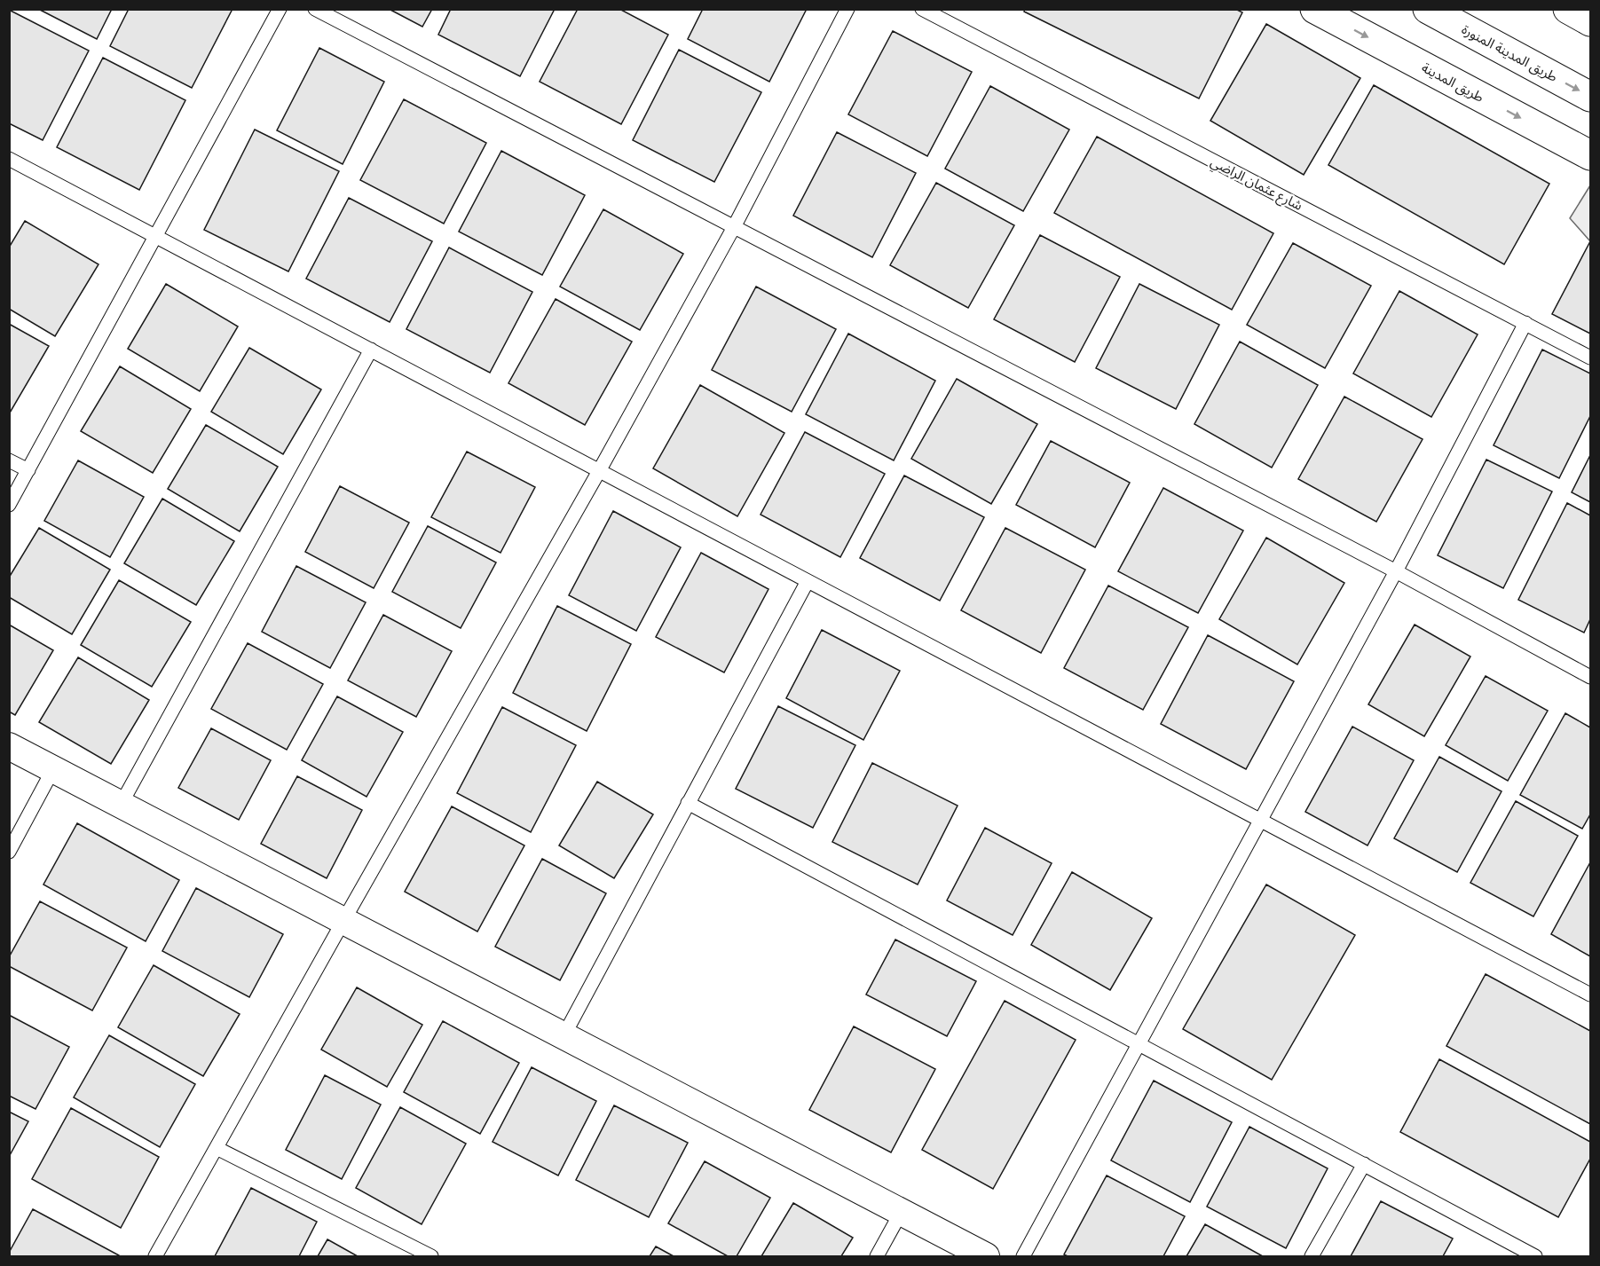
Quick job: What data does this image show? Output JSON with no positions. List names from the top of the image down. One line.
{"streets":{"main road":["طريق المدينة المنورة","طريق المدينة"],"lane":["شارع عثمان الراضي"]},"one_way":["طريق المدينة المنورة"]}
